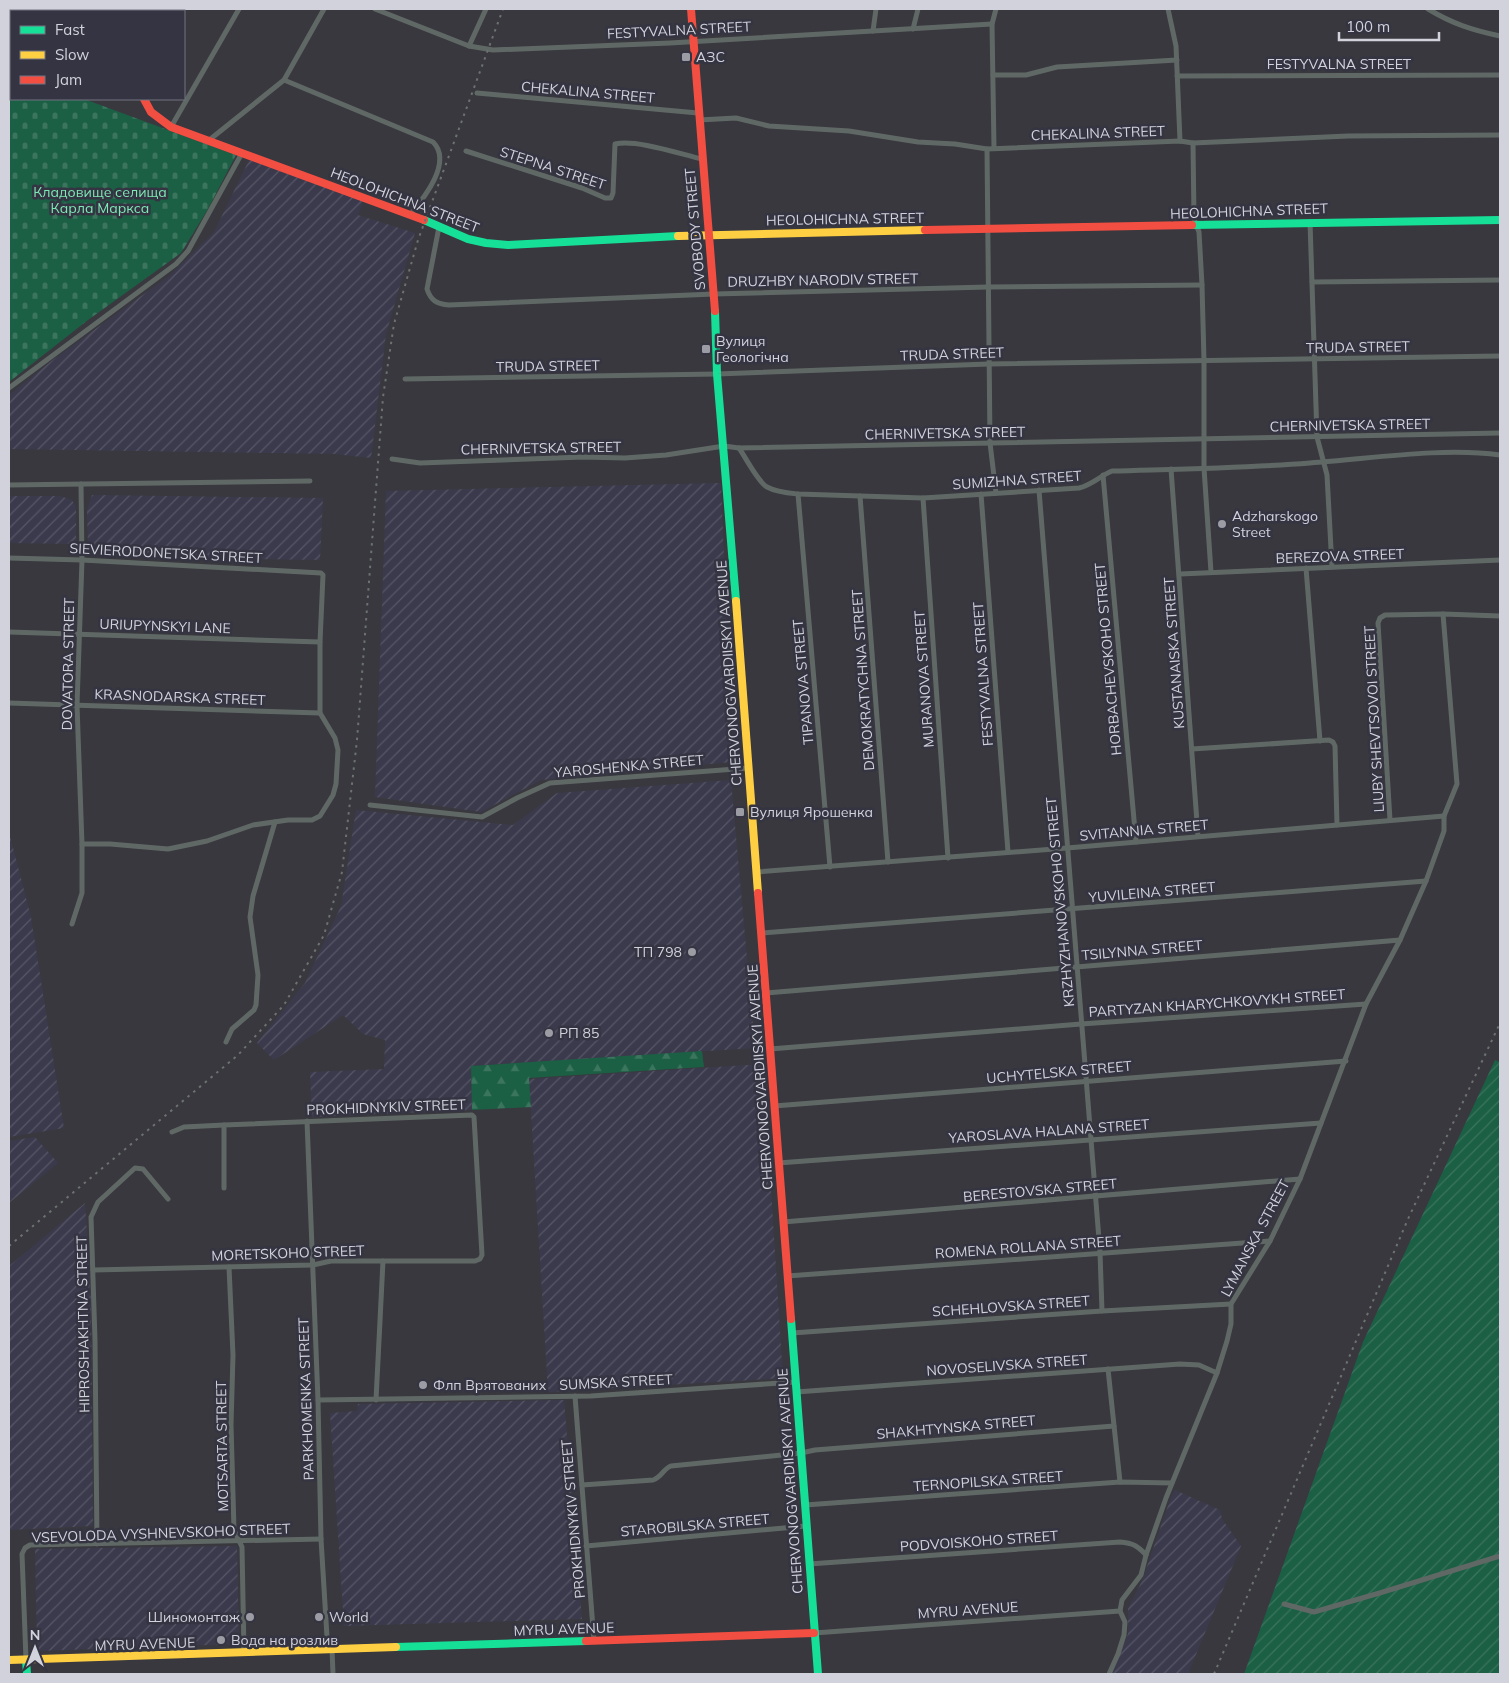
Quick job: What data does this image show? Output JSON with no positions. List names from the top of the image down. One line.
{"streets":{"main road":["HEOLOHICHNA STREET","SVOBODY STREET","CHERVONOGVARDIISKYI AVENUE","MYRU AVENUE"],"street":["FESTYVALNA STREET","CHEKALINA STREET","STEPNA STREET","DRUZHBY NARODIV STREET","TRUDA STREET","CHERNIVETSKA STREET","SUMIZHNA STREET","SIEVIERODONETSKA STREET","BEREZOVA STREET","URIUPYNSKYI LANE","KUSTANAISKA STREET","HORBACHEVSKOHO STREET","DOVATORA STREET","MURANOVA STREET","DEMOKRATYCHNA STREET","TIPANOVA STREET","KRASNODARSKA STREET","LIUBY SHEVTSOVOI STREET","YAROSHENKA STREET","SVITANNIA STREET","YUVILEINA STREET","KRZHYZHANOVSKOHO STREET","TSILYNNA STREET","PARTYZAN KHARYCHKOVYKH STREET","UCHYTELSKA STREET","PROKHIDNYKIV STREET","YAROSLAVA HALANA STREET","BERESTOVSKA STREET","LYMANSKA STREET","ROMENA ROLLANA STREET","MORETSKOHO STREET","SCHEHLOVSKA STREET","HIPROSHAKHTNA STREET","NOVOSELIVSKA STREET","SUMSKA STREET","PARKHOMENKA STREET","SHAKHTYNSKA STREET","MOTSARTA STREET","TERNOPILSKA STREET","STAROBILSKA STREET","VSEVOLODA VYSHNEVSKOHO STREET","PODVOISKOHO STREET"]},"crossings":[["FESTYVALNA STREET","SVOBODY STREET"],["FESTYVALNA STREET","SUMIZHNA STREET"],["FESTYVALNA STREET","SVITANNIA STREET"],["CHEKALINA STREET","SVOBODY STREET"],["STEPNA STREET","SVOBODY STREET"],["HEOLOHICHNA STREET","SVOBODY STREET"],["HEOLOHICHNA STREET","DRUZHBY NARODIV STREET"],["SVOBODY STREET","DRUZHBY NARODIV STREET"],["SVOBODY STREET","TRUDA STREET"],["SVOBODY STREET","CHERNIVETSKA STREET"],["SVOBODY STREET","CHERVONOGVARDIISKYI AVENUE"],["CHERNIVETSKA STREET","SUMIZHNA STREET"],["CHERNIVETSKA STREET","CHERVONOGVARDIISKYI AVENUE"],["SUMIZHNA STREET","KUSTANAISKA STREET"],["SUMIZHNA STREET","HORBACHEVSKOHO STREET"],["SUMIZHNA STREET","MURANOVA STREET"],["SUMIZHNA STREET","DEMOKRATYCHNA STREET"],["SUMIZHNA STREET","TIPANOVA STREET"],["SUMIZHNA STREET","KRZHYZHANOVSKOHO STREET"],["SIEVIERODONETSKA STREET","URIUPYNSKYI LANE"],["SIEVIERODONETSKA STREET","DOVATORA STREET"],["BEREZOVA STREET","KUSTANAISKA STREET"],["URIUPYNSKYI LANE","DOVATORA STREET"],["KUSTANAISKA STREET","SVITANNIA STREET"],["HORBACHEVSKOHO STREET","SVITANNIA STREET"],["DOVATORA STREET","KRASNODARSKA STREET"],["CHERVONOGVARDIISKYI AVENUE","YAROSHENKA STREET"],["CHERVONOGVARDIISKYI AVENUE","SVITANNIA STREET"],["CHERVONOGVARDIISKYI AVENUE","YUVILEINA STREET"],["CHERVONOGVARDIISKYI AVENUE","TSILYNNA STREET"],["CHERVONOGVARDIISKYI AVENUE","PARTYZAN KHARYCHKOVYKH STREET"],["CHERVONOGVARDIISKYI AVENUE","UCHYTELSKA STREET"],["CHERVONOGVARDIISKYI AVENUE","YAROSLAVA HALANA STREET"],["CHERVONOGVARDIISKYI AVENUE","BERESTOVSKA STREET"],["CHERVONOGVARDIISKYI AVENUE","ROMENA ROLLANA STREET"],["CHERVONOGVARDIISKYI AVENUE","SCHEHLOVSKA STREET"],["CHERVONOGVARDIISKYI AVENUE","NOVOSELIVSKA STREET"],["CHERVONOGVARDIISKYI AVENUE","SUMSKA STREET"],["CHERVONOGVARDIISKYI AVENUE","SHAKHTYNSKA STREET"],["CHERVONOGVARDIISKYI AVENUE","TERNOPILSKA STREET"],["CHERVONOGVARDIISKYI AVENUE","STAROBILSKA STREET"],["CHERVONOGVARDIISKYI AVENUE","PODVOISKOHO STREET"],["CHERVONOGVARDIISKYI AVENUE","MYRU AVENUE"],["MURANOVA STREET","SVITANNIA STREET"],["DEMOKRATYCHNA STREET","SVITANNIA STREET"],["TIPANOVA STREET","SVITANNIA STREET"],["LIUBY SHEVTSOVOI STREET","SVITANNIA STREET"],["SVITANNIA STREET","KRZHYZHANOVSKOHO STREET"],["SVITANNIA STREET","LYMANSKA STREET"],["YUVILEINA STREET","KRZHYZHANOVSKOHO STREET"],["YUVILEINA STREET","LYMANSKA STREET"],["KRZHYZHANOVSKOHO STREET","TSILYNNA STREET"],["KRZHYZHANOVSKOHO STREET","PARTYZAN KHARYCHKOVYKH STREET"],["KRZHYZHANOVSKOHO STREET","UCHYTELSKA STREET"],["KRZHYZHANOVSKOHO STREET","YAROSLAVA HALANA STREET"],["KRZHYZHANOVSKOHO STREET","BERESTOVSKA STREET"],["KRZHYZHANOVSKOHO STREET","ROMENA ROLLANA STREET"],["KRZHYZHANOVSKOHO STREET","SCHEHLOVSKA STREET"],["TSILYNNA STREET","LYMANSKA STREET"],["PARTYZAN KHARYCHKOVYKH STREET","LYMANSKA STREET"],["UCHYTELSKA STREET","LYMANSKA STREET"],["PROKHIDNYKIV STREET","MORETSKOHO STREET"],["PROKHIDNYKIV STREET","SUMSKA STREET"],["PROKHIDNYKIV STREET","PARKHOMENKA STREET"],["PROKHIDNYKIV STREET","SHAKHTYNSKA STREET"],["PROKHIDNYKIV STREET","STAROBILSKA STREET"],["PROKHIDNYKIV STREET","MYRU AVENUE"],["YAROSLAVA HALANA STREET","LYMANSKA STREET"],["BERESTOVSKA STREET","LYMANSKA STREET"],["LYMANSKA STREET","ROMENA ROLLANA STREET"],["LYMANSKA STREET","SCHEHLOVSKA STREET"],["LYMANSKA STREET","NOVOSELIVSKA STREET"],["LYMANSKA STREET","TERNOPILSKA STREET"],["LYMANSKA STREET","PODVOISKOHO STREET"],["LYMANSKA STREET","MYRU AVENUE"],["MORETSKOHO STREET","HIPROSHAKHTNA STREET"],["MORETSKOHO STREET","PARKHOMENKA STREET"],["MORETSKOHO STREET","MOTSARTA STREET"],["HIPROSHAKHTNA STREET","VSEVOLODA VYSHNEVSKOHO STREET"],["SUMSKA STREET","PARKHOMENKA STREET"],["PARKHOMENKA STREET","VSEVOLODA VYSHNEVSKOHO STREET"],["PARKHOMENKA STREET","MYRU AVENUE"],["MOTSARTA STREET","VSEVOLODA VYSHNEVSKOHO STREET"],["MOTSARTA STREET","MYRU AVENUE"],["VSEVOLODA VYSHNEVSKOHO STREET","MYRU AVENUE"]],"parks":["Кладовище селища Карла Маркса"],"places":{"transit":["АЗС","Вулиця Геологічна","Вулиця Ярошенка"],"other":["Adzharskogo Street","ТП 798","РП 85","Флп Врятованих","Шиномонтаж","World","Вода на розлив"]},"legend":["Fast","Slow","Jam"],"scale_bar":"100 m","north":"top"}
